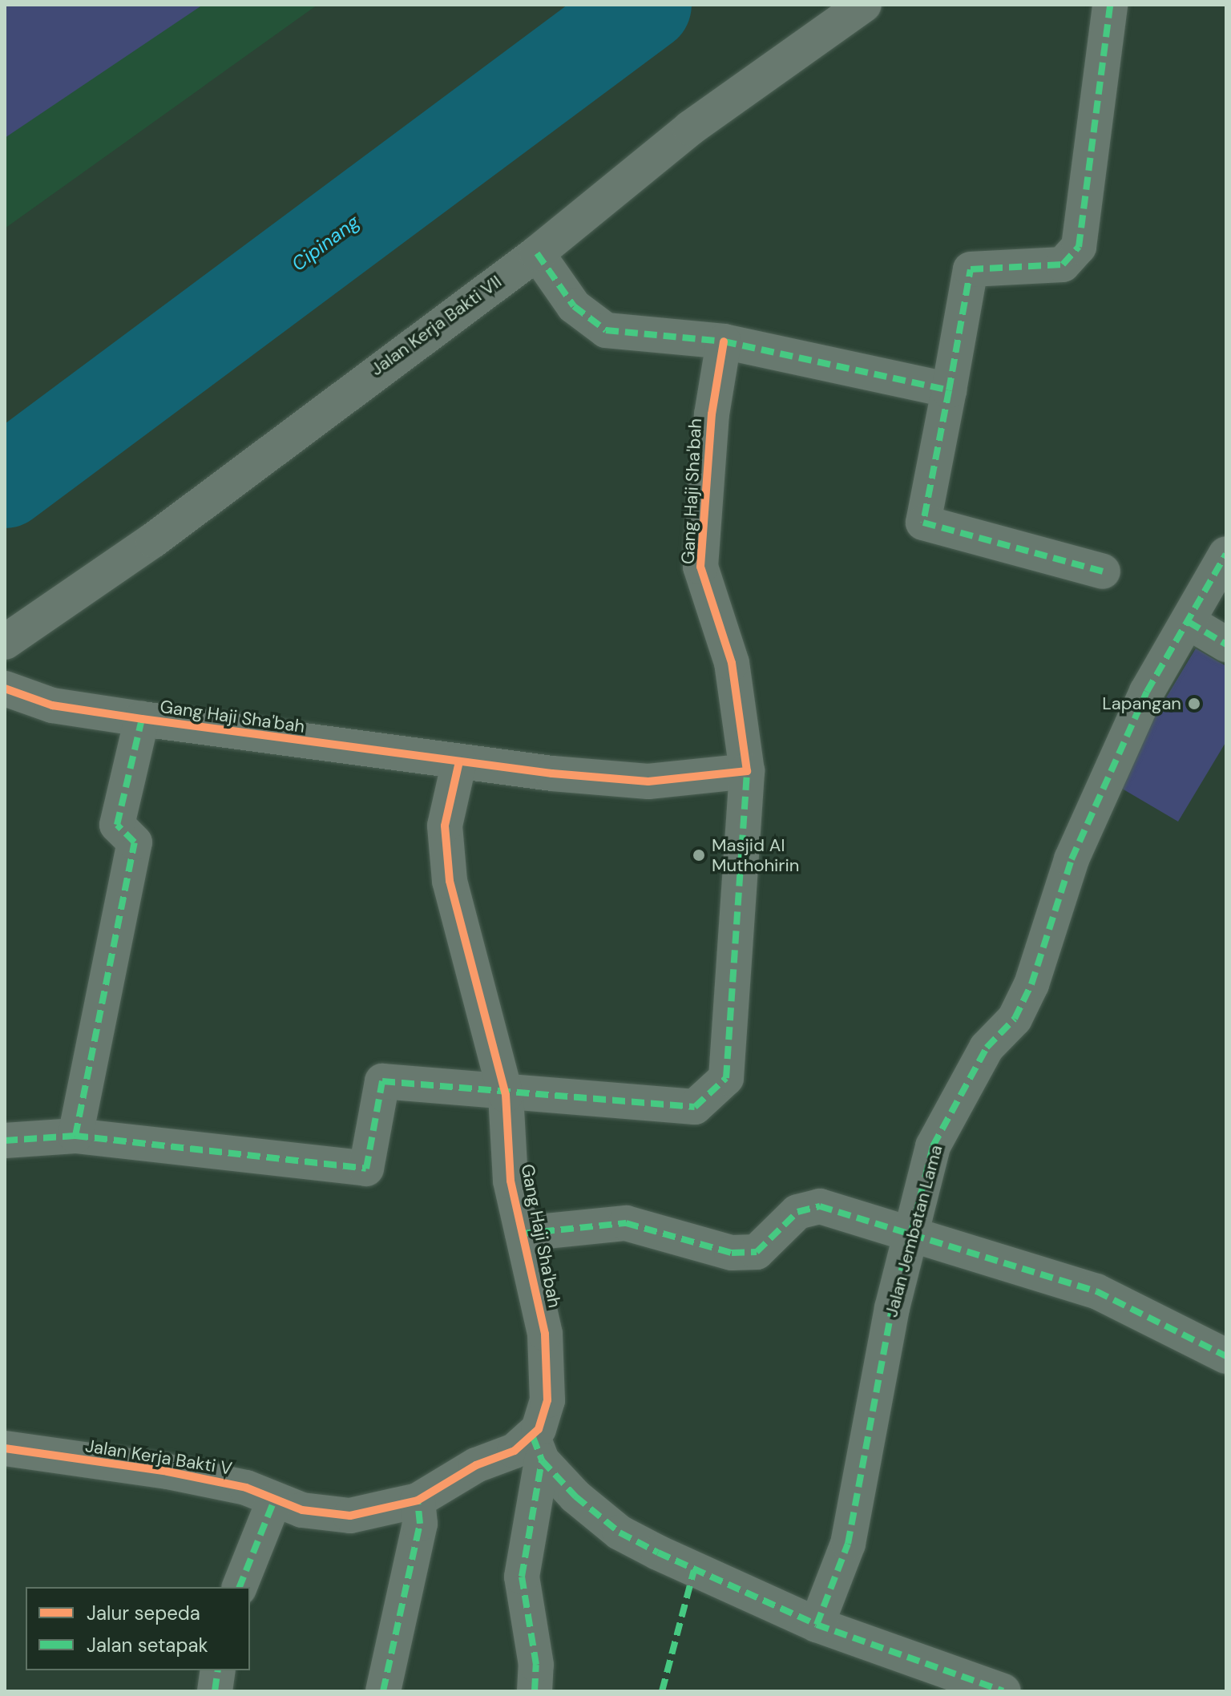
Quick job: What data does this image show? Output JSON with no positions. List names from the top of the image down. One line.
{"streets":{"street":["Jalan Kerja Bakti VII","Gang Haji Sha'bah","Jalan Jembatan Lama","Jalan Kerja Bakti V"]},"water":["Cipinang"],"places":["Lapangan","Masjid Al Muthohirin"],"legend":["Jalur sepeda","Jalan setapak"]}
